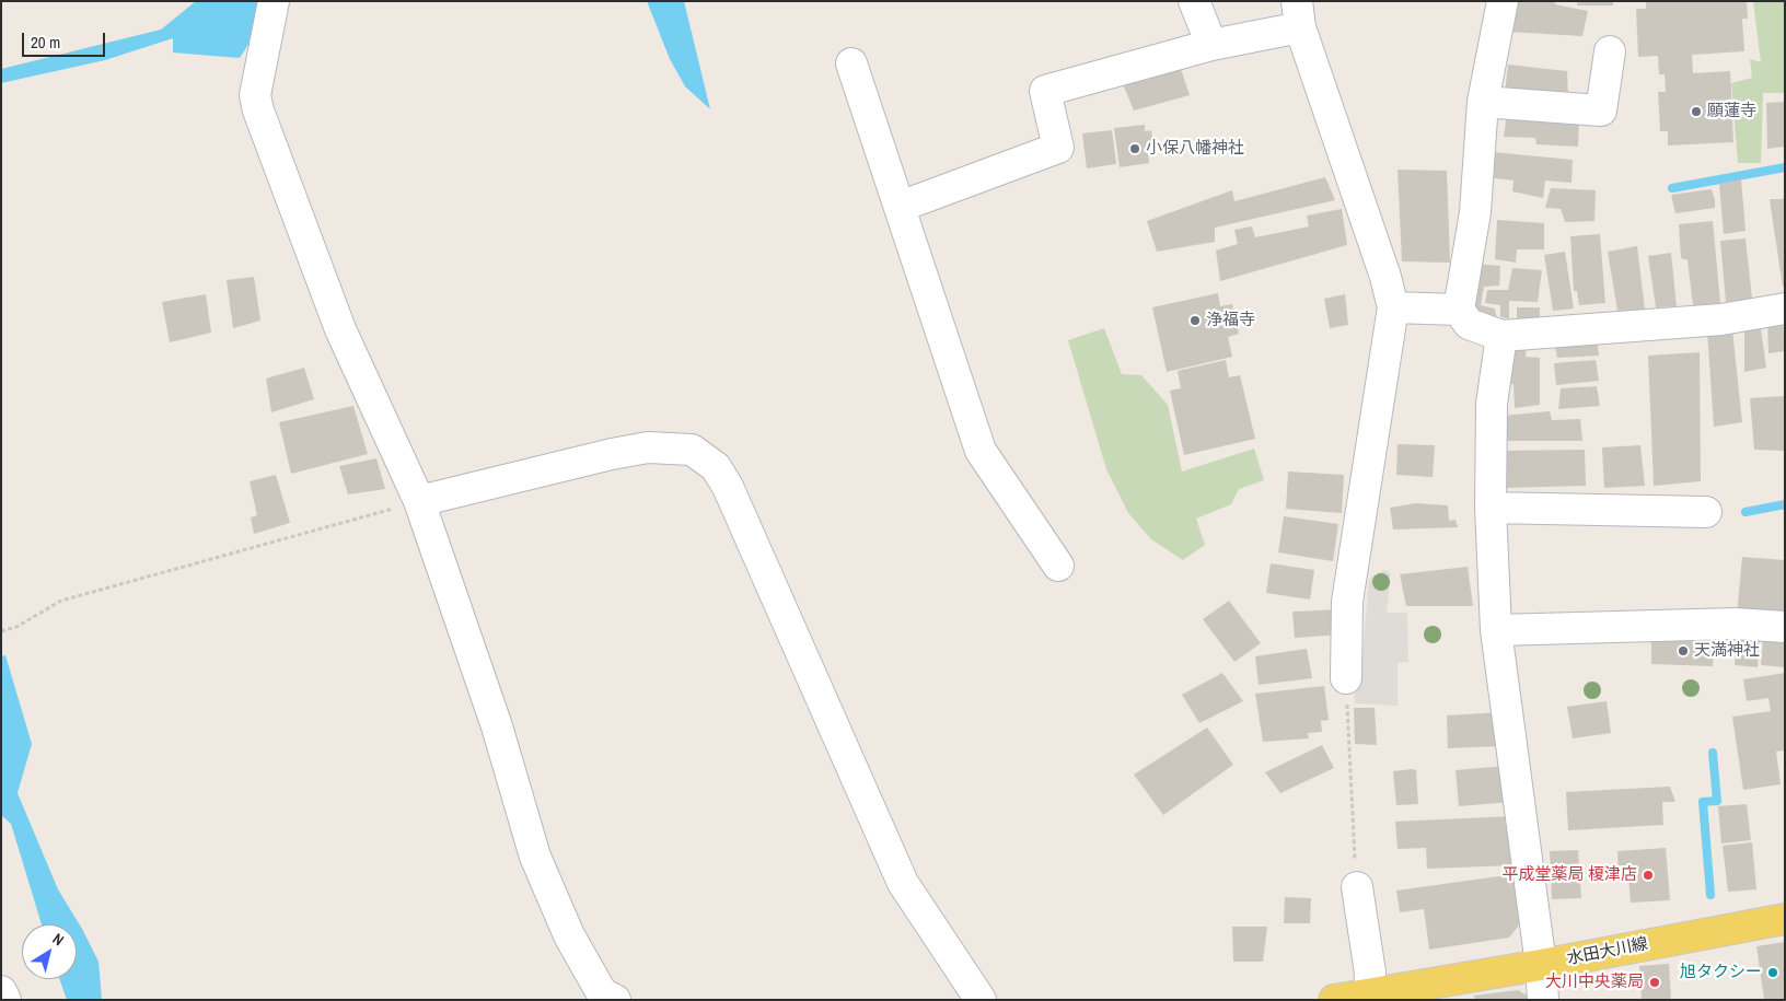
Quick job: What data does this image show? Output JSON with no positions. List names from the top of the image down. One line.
{"streets":{"main road":["水田大川線"]},"places":["願蓮寺","小保八幡神社","浄福寺","天満神社","平成堂薬局 榎津店","旭タクシー","大川中央薬局"],"scale_bar":"20 m","north":"top right"}
